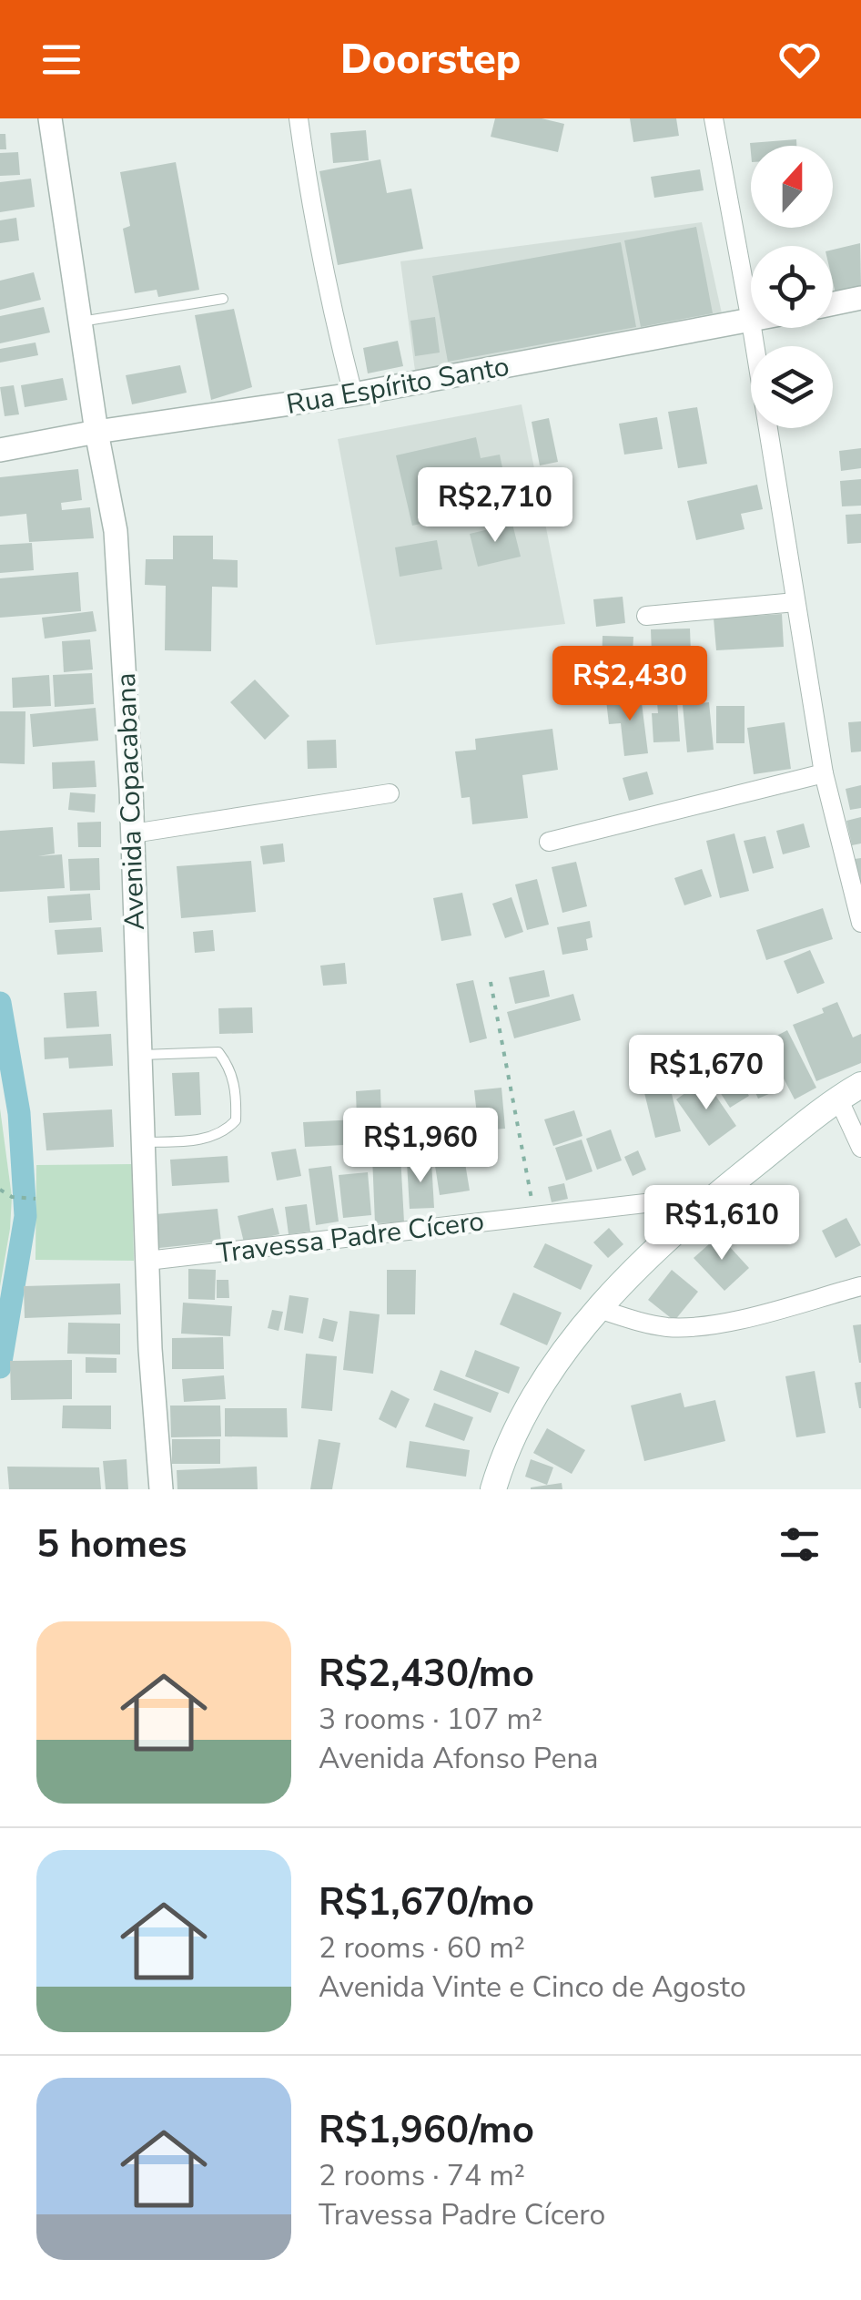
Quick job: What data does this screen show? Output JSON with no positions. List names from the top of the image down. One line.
{"streets":{"street":["Rua Espírito Santo","Avenida Copacabana","Travessa Padre Cícero"]},"crossings":[["Rua Espírito Santo","Avenida Copacabana"],["Avenida Copacabana","Travessa Padre Cícero"]],"north":"top","page":{"header":"Doorstep","price":["R$2,710","R$2,430","R$1,670","R$1,960","R$1,610"],"heading":"5 homes","list":[{"name":"R$2,430/mo","note":"3 rooms · 107 m² · Avenida Afonso Pena"},{"name":"R$1,670/mo","note":"2 rooms · 60 m² · Avenida Vinte e Cinco de Agosto"},{"name":"R$1,960/mo","note":"2 rooms · 74 m² · Travessa Padre Cícero"}]}}
